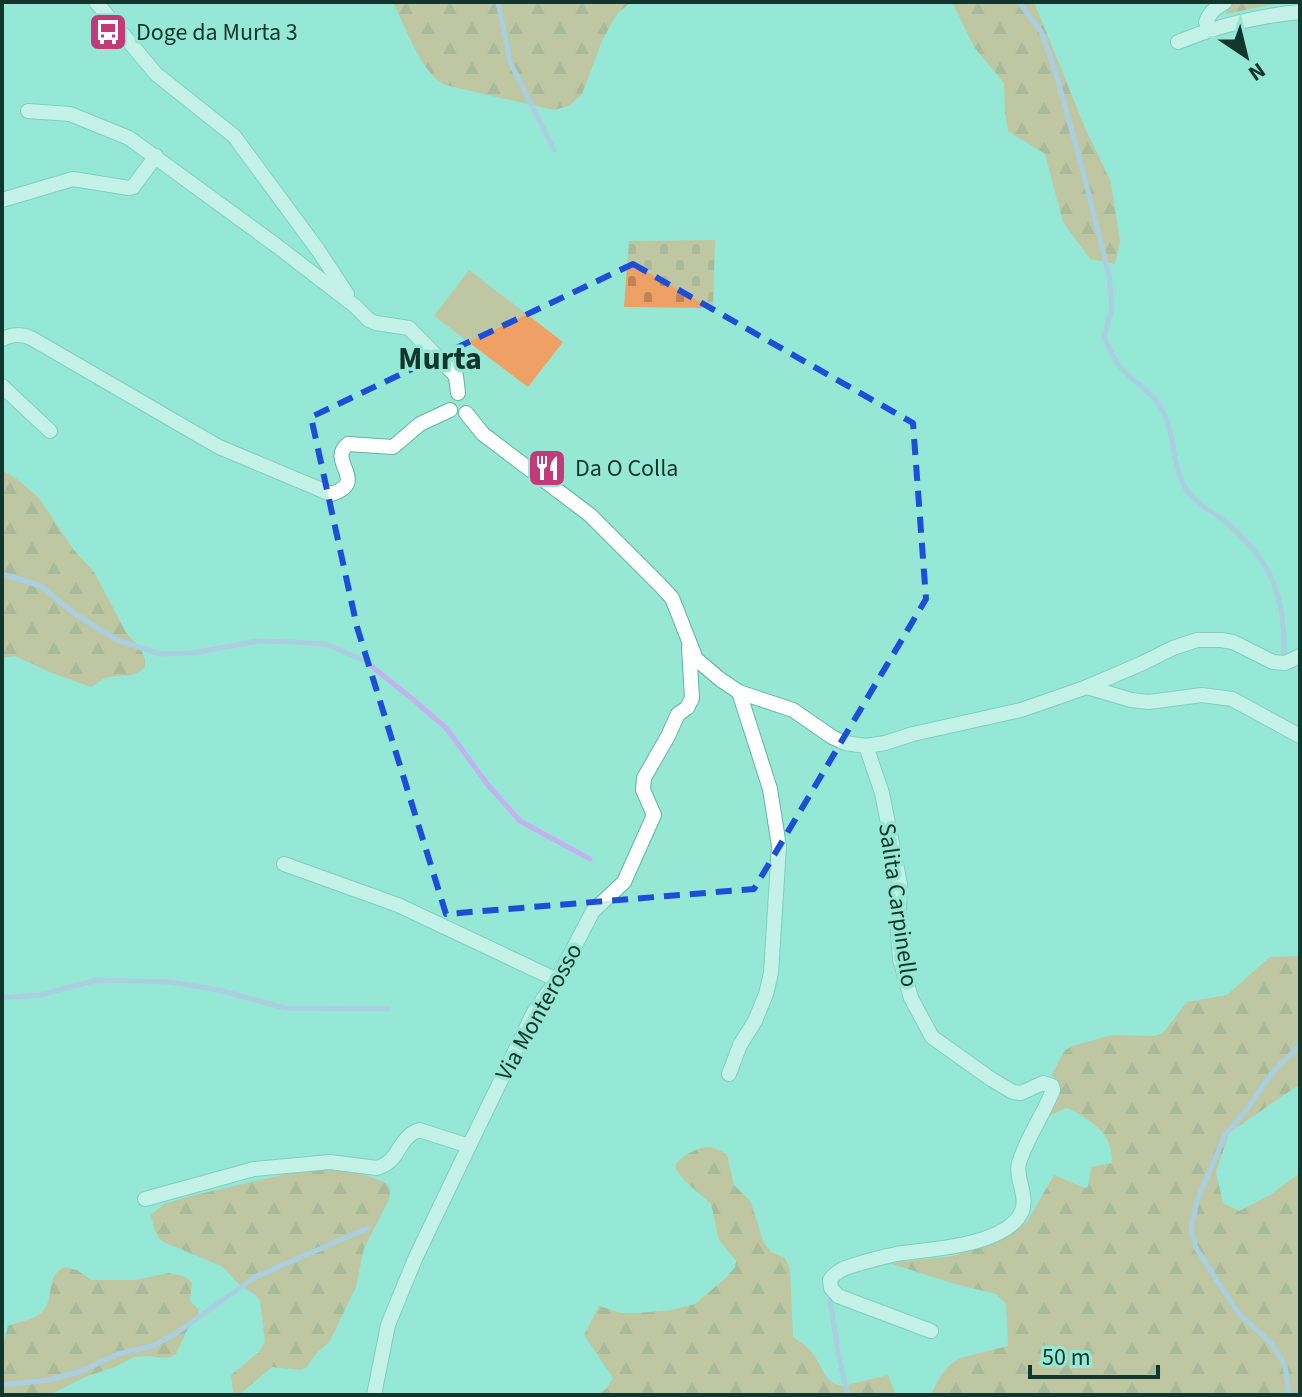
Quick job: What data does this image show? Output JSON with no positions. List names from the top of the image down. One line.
{"streets":{"street":["Salita Carpinello","Via Monterosso"]},"districts":["Murta"],"places":{"bus stop":["Doge da Murta 3"],"restaurant":["Da O Colla"]},"scale_bar":"50 m","north":"bottom right"}
